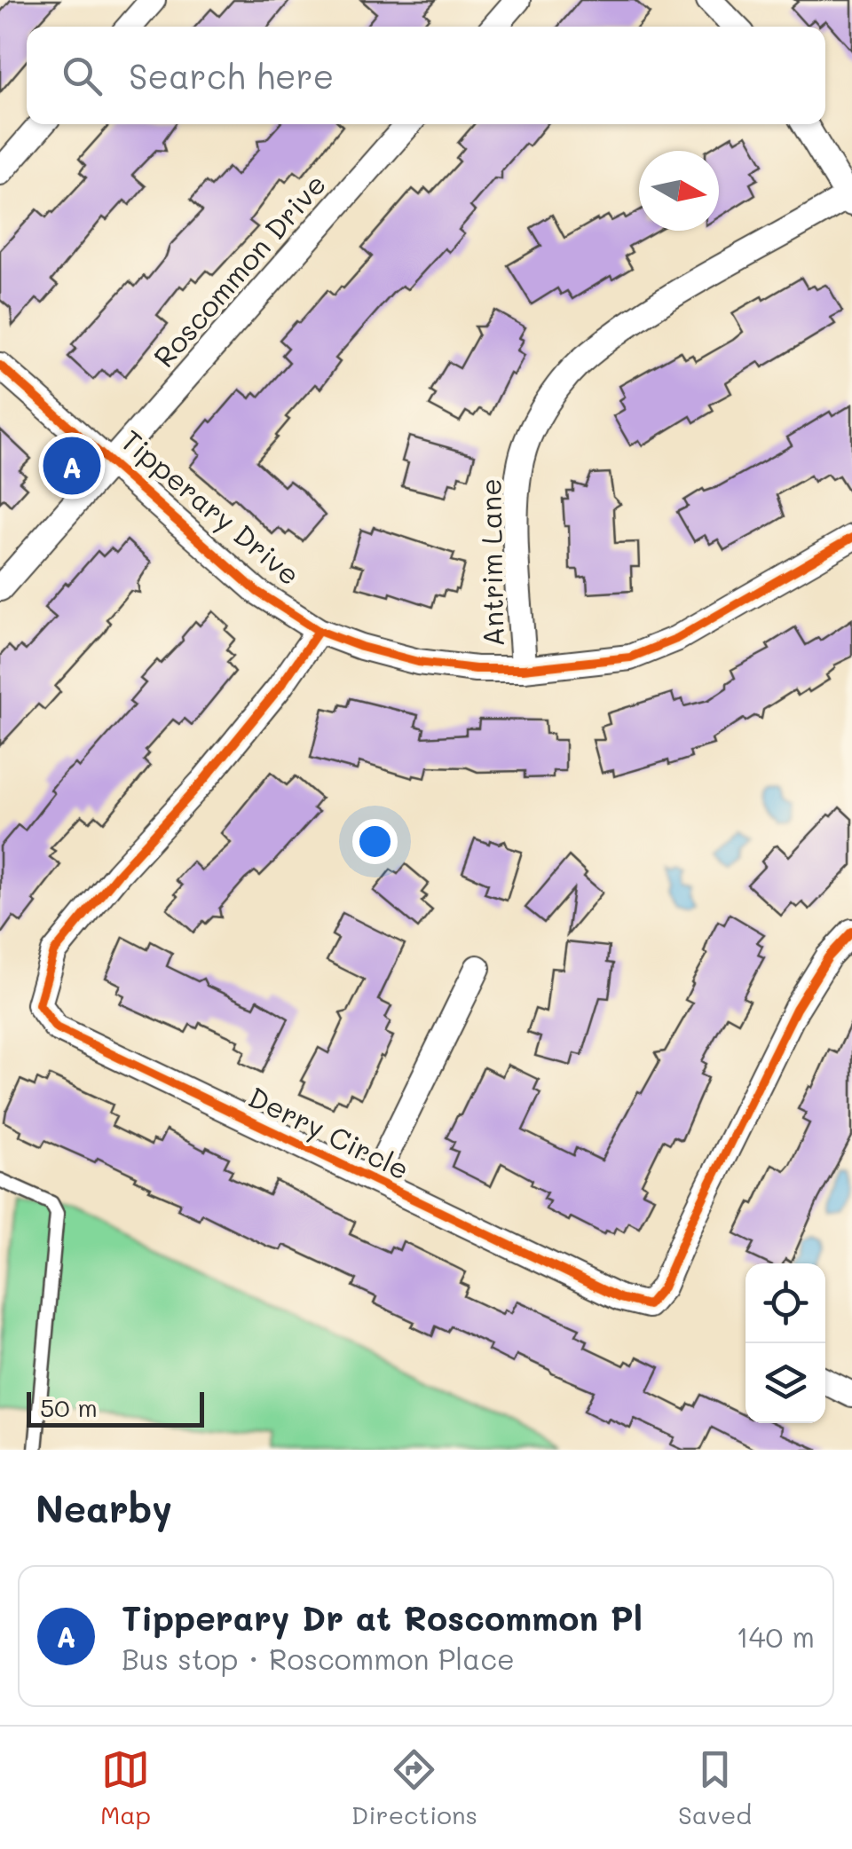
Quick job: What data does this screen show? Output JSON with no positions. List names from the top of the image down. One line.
{"streets":{"street":["Roscommon Drive","Tipperary Drive","Antrim Lane","Derry Circle"]},"crossings":[["Roscommon Drive","Tipperary Drive"],["Tipperary Drive","Antrim Lane"],["Tipperary Drive","Derry Circle"]],"scale_bar":"50 m","north":"right","page":{"search":"Search here","pins":"A","scale":"50 m","heading":"Nearby","list":[{"mark":"A","name":"Tipperary Dr at Roscommon Pl","note":"Bus stop · Roscommon Place","value":"140 m"}],"nav":["Map","Directions","Saved"]}}
